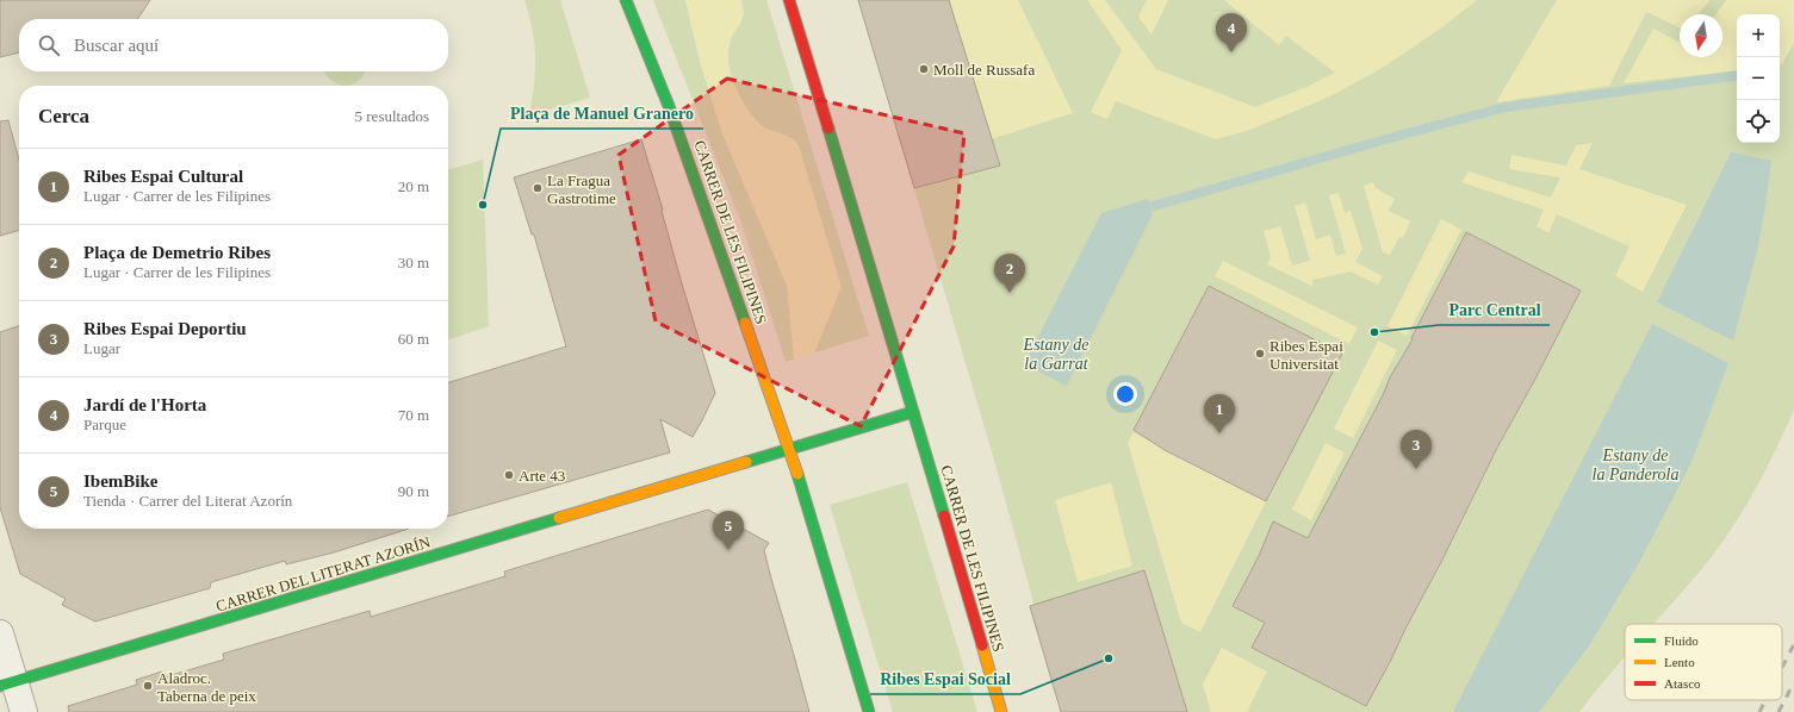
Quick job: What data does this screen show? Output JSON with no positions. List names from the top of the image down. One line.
{"streets":{"main road":["CARRER DE LES FILIPINES","CARRER DEL LITERAT AZORÍN"]},"crossings":[["CARRER DE LES FILIPINES","CARRER DEL LITERAT AZORÍN"]],"water":["Estany de la Garrat","Estany de la Panderola"],"places":["Moll de Russafa","La Fragua Gastrotime","Plaça de Manuel Granero","Parc Central","Ribes Espai Universitat","Arte 43","Ribes Espai Social","Aladroc. Taberna de peix"],"legend":["Fluido","Lento","Atasco"],"north":"bottom","page":{"pins":["4","2","1","3","5"],"map_buttons":["+","−"],"search":"Buscar aquí","heading":["Cerca","5 resultados"],"list":[{"mark":"1","name":"Ribes Espai Cultural","note":"Lugar · Carrer de les Filipines","value":"20 m"},{"mark":"2","name":"Plaça de Demetrio Ribes","note":"Lugar · Carrer de les Filipines","value":"30 m"},{"mark":"3","name":"Ribes Espai Deportiu","note":"Lugar","value":"60 m"},{"mark":"4","name":"Jardí de l'Horta","note":"Parque","value":"70 m"},{"mark":"5","name":"IbemBike","note":"Tienda · Carrer del Literat Azorín","value":"90 m"}]}}
